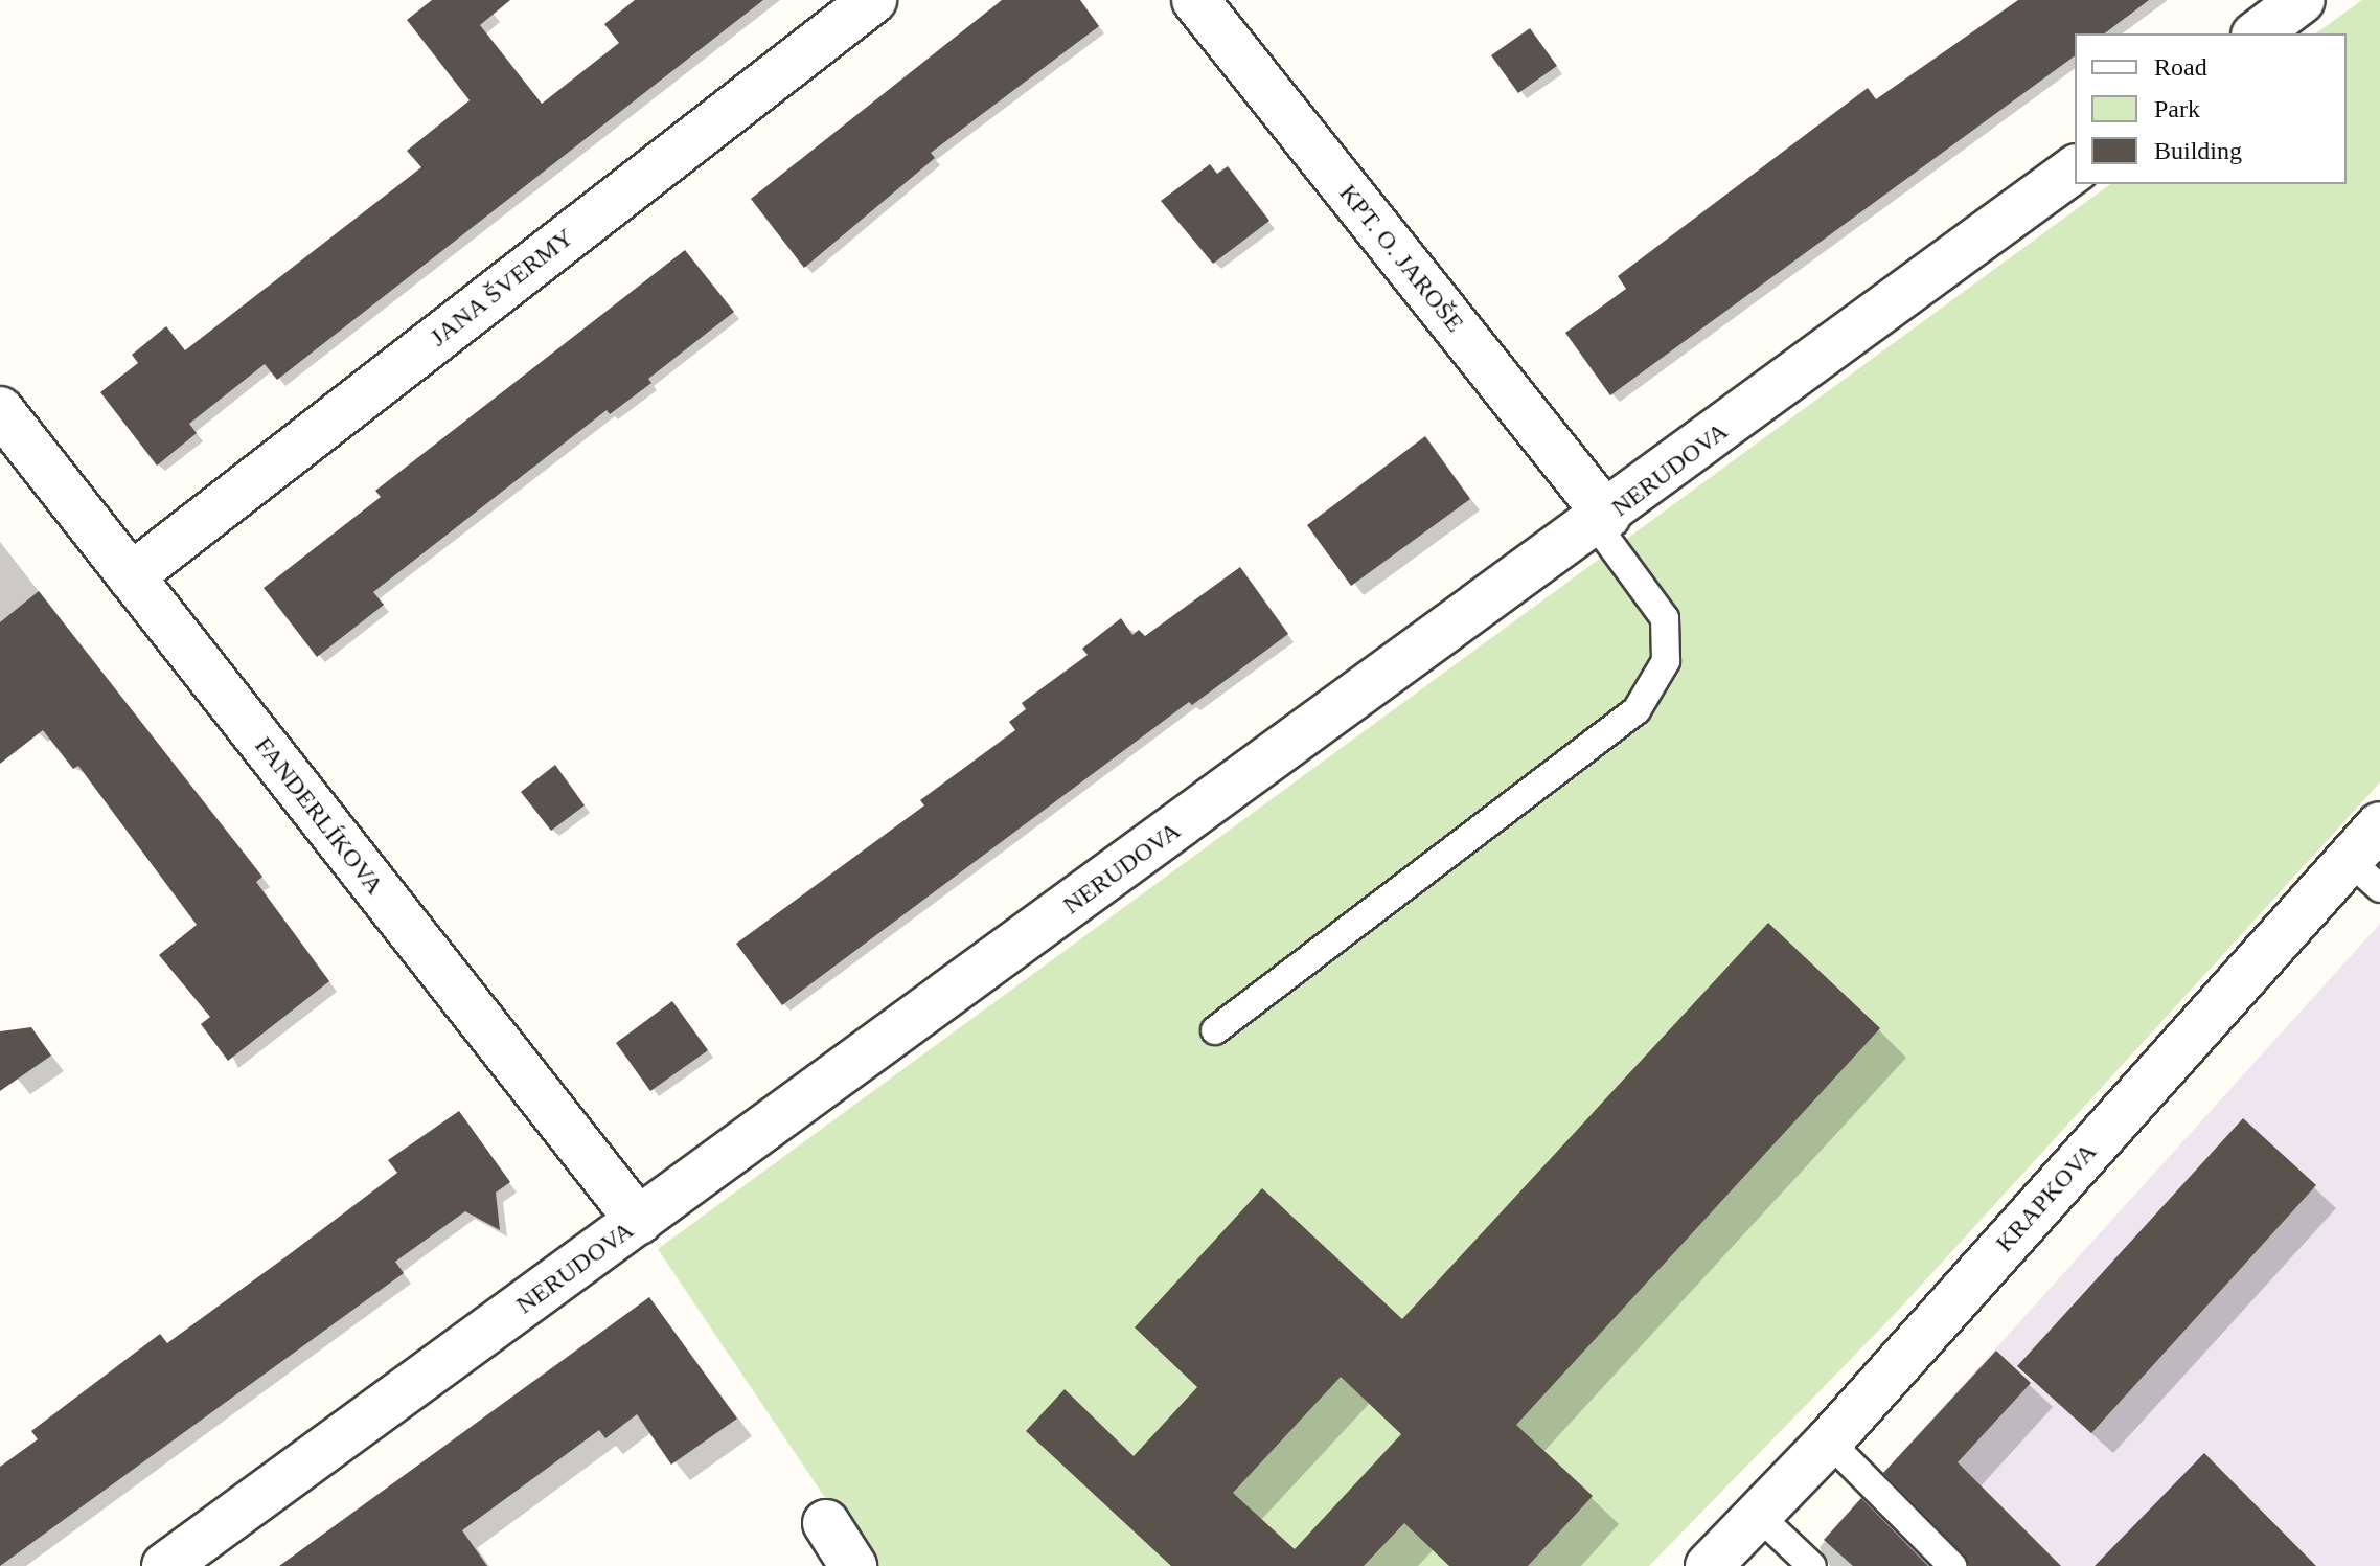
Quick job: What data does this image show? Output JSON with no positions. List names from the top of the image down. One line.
{"streets":{"street":["KPT. O. JAROŠE","JANA ŠVERMY","NERUDOVA","FANDERLÍKOVA","KRAPKOVA"]},"crossings":[["KPT. O. JAROŠE","NERUDOVA"],["JANA ŠVERMY","FANDERLÍKOVA"],["NERUDOVA","FANDERLÍKOVA"]],"legend":["Road","Park","Building"]}
